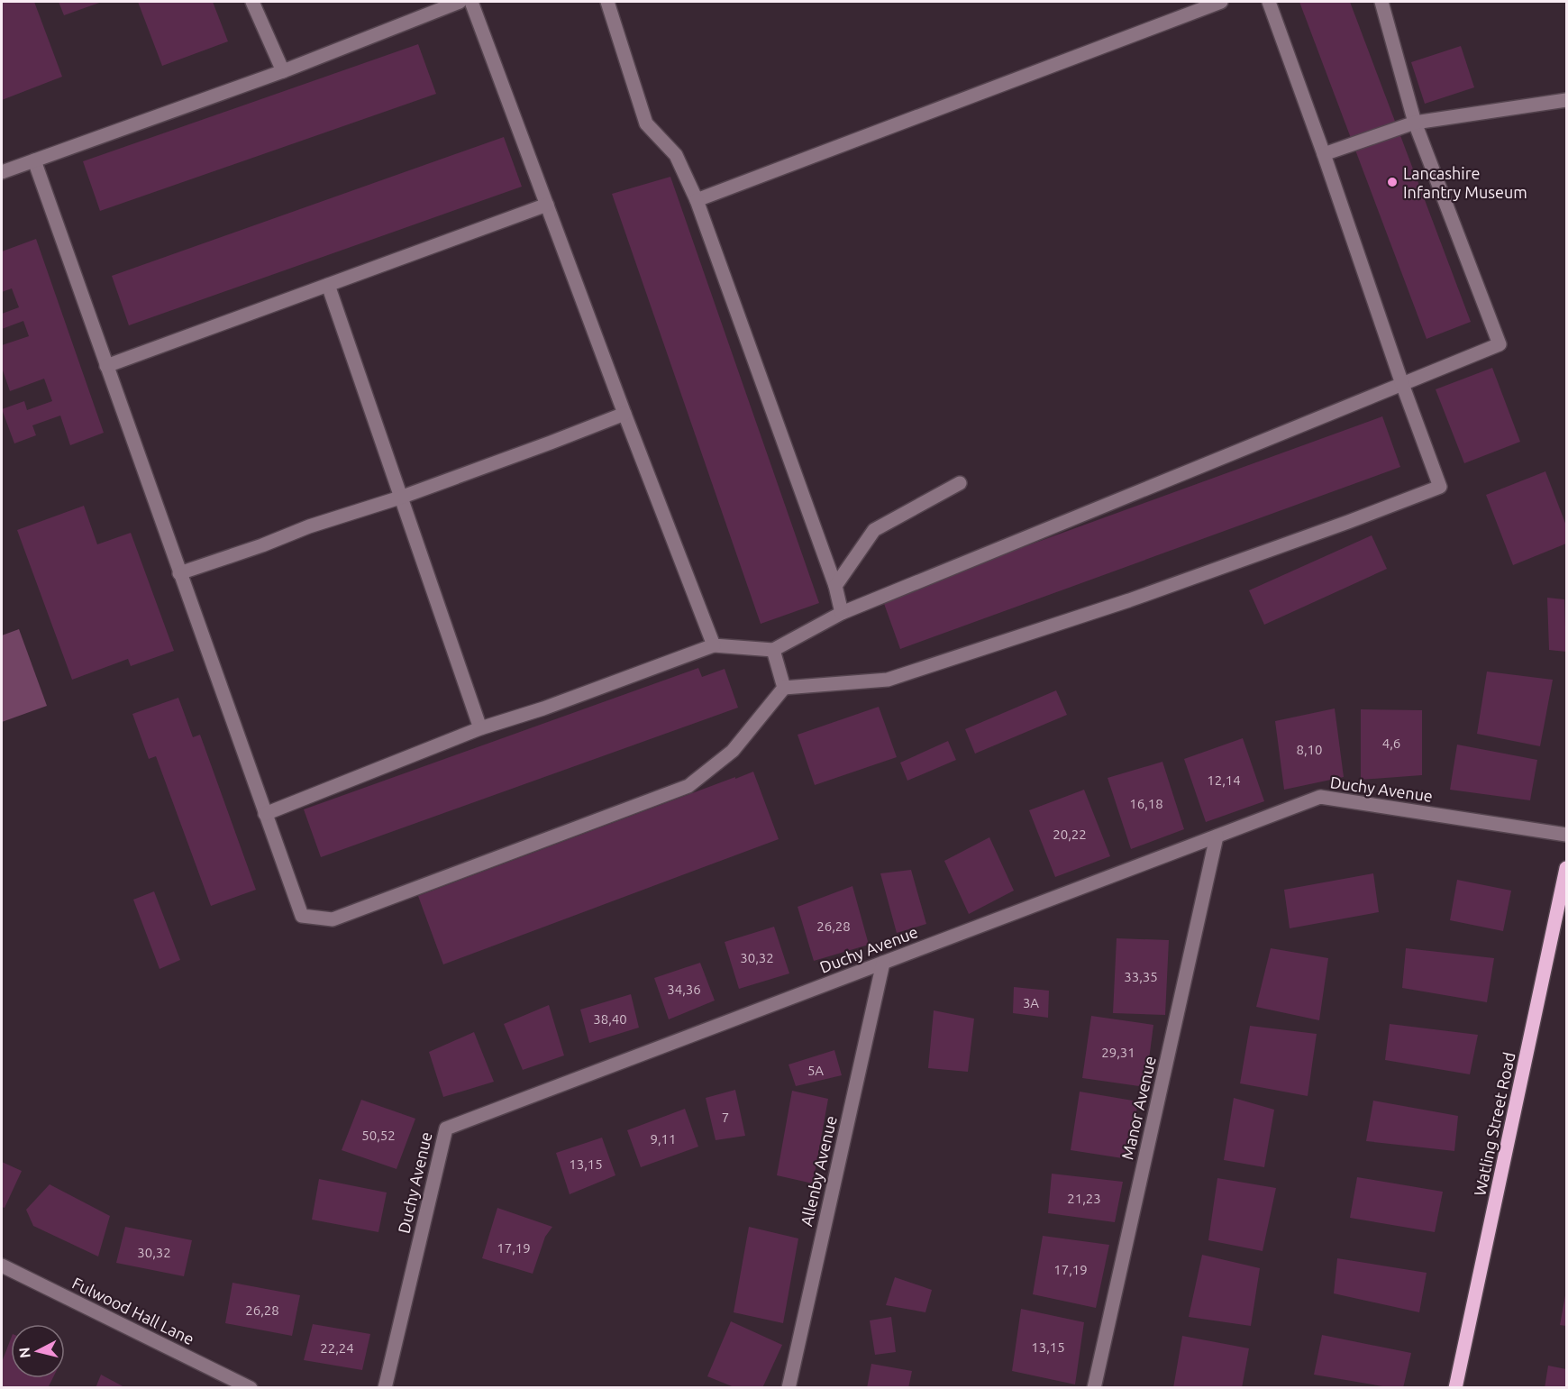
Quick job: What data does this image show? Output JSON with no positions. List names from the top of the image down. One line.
{"streets":{"main road":["Watling Street Road"],"street":["Duchy Avenue","Manor Avenue","Allenby Avenue","Fulwood Hall Lane"]},"crossings":[["Duchy Avenue","Manor Avenue"],["Duchy Avenue","Allenby Avenue"]],"places":["Lancashire Infantry Museum"],"house_numbers":["4,6","8,10","12,14","16,18","20,22","26,28","30,32","33,35","34,36","3A","38,40","29,31","5A","7","50,52","9,11","13,15","21,23","17,19","30,32","17,19","26,28","13,15","22,24"],"north":"left"}
